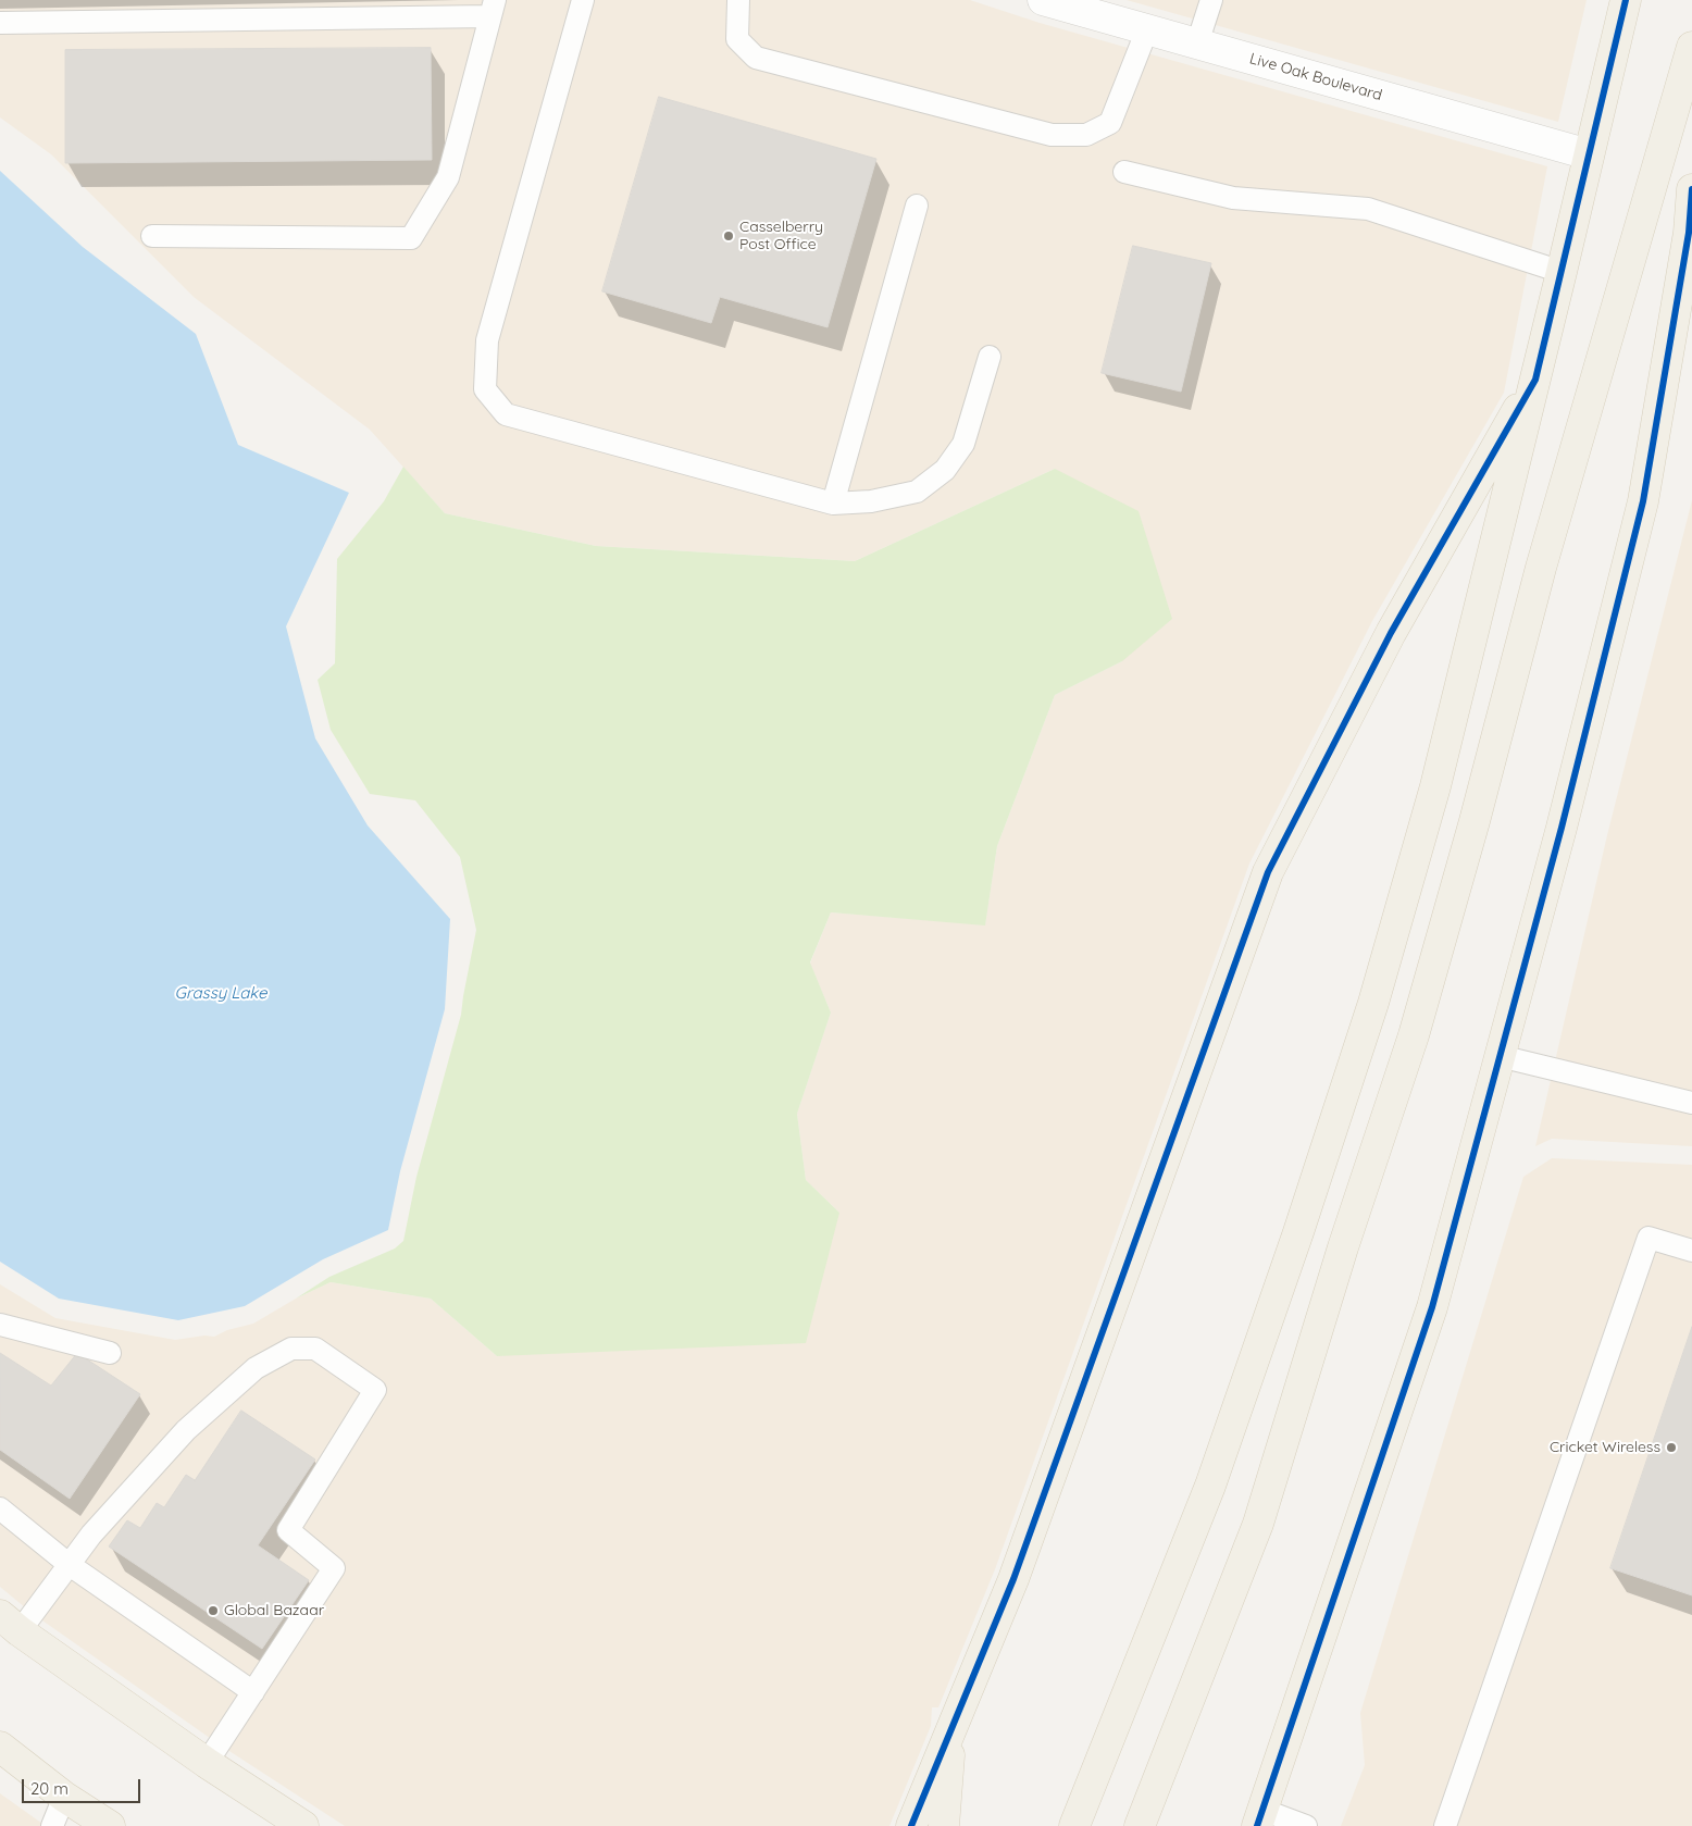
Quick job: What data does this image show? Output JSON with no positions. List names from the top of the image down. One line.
{"streets":{"street":["Live Oak Boulevard"]},"water":["Grassy Lake"],"places":["Casselberry Post Office","Cricket Wireless","Global Bazaar"],"scale_bar":"20 m"}
